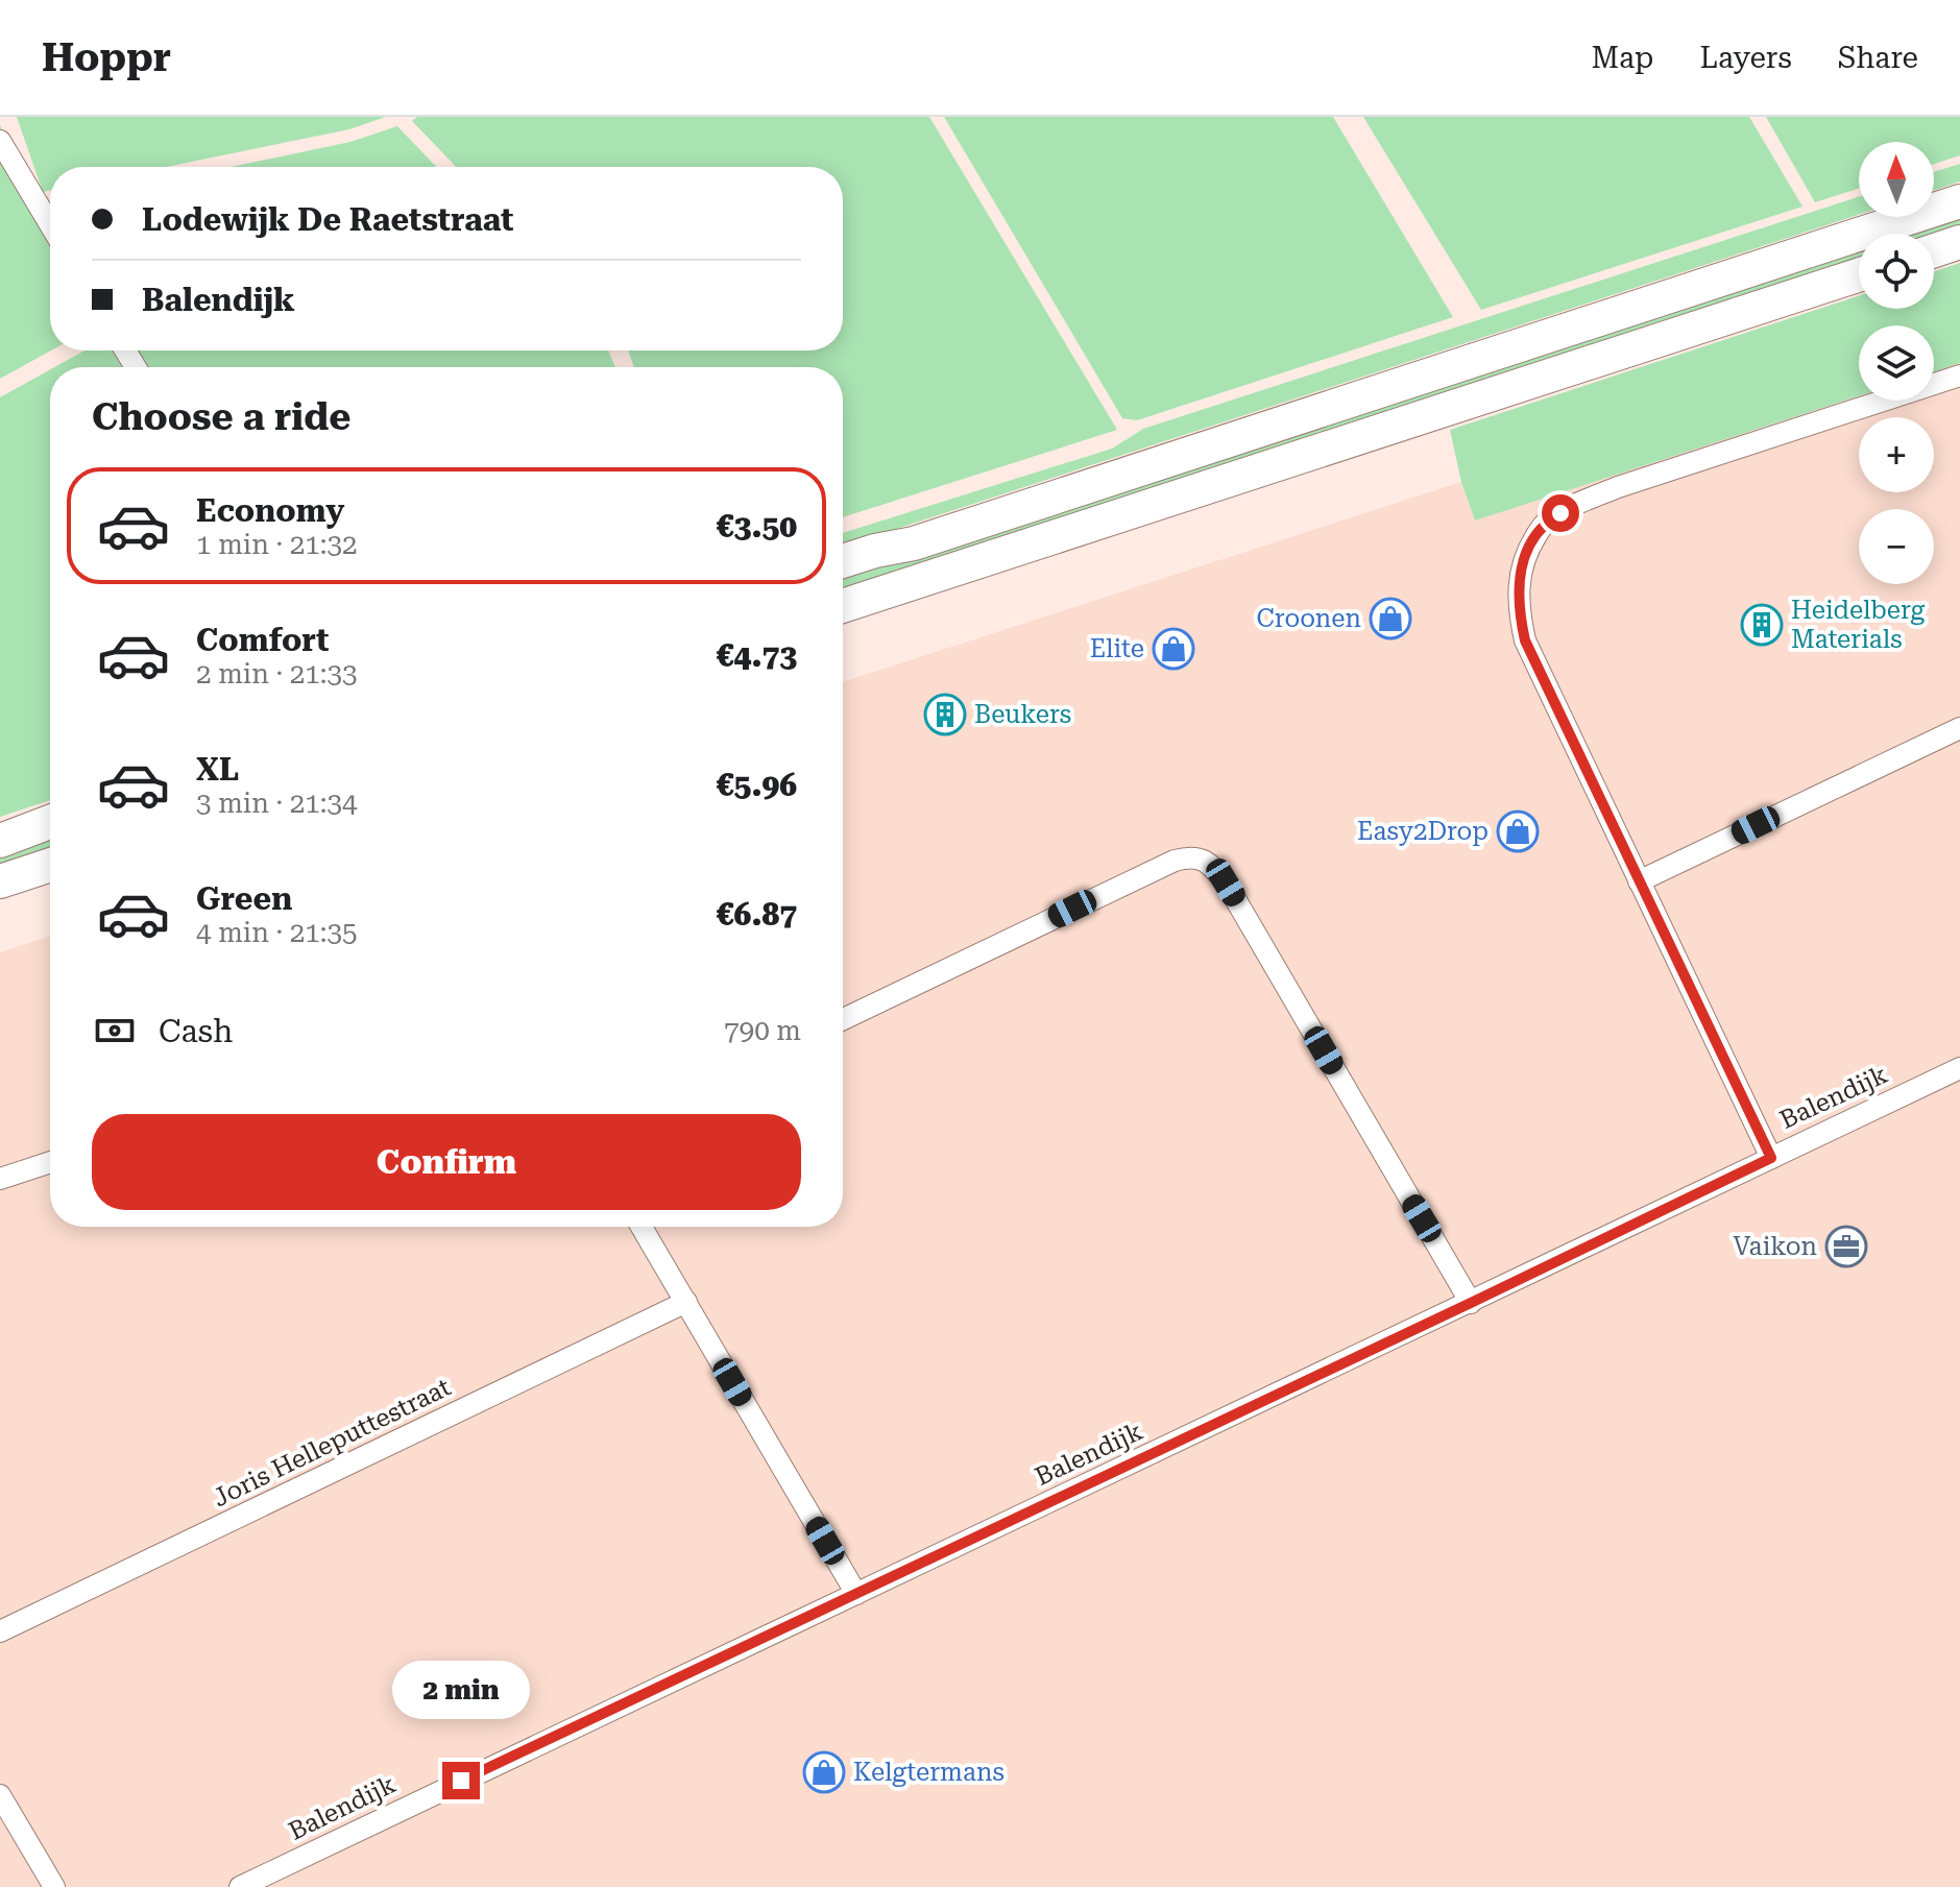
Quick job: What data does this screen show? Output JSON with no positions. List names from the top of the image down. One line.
{"streets":{"street":["Balendijk","Joris Helleputtestraat"]},"places":{"shop":["Croonen","Elite","Easy2Drop","Kelgtermans"],"building":["Heidelberg Materials","Beukers"],"office":["Vaikon"]},"north":"top","page":{"header":"Hoppr","nav":["Map","Layers","Share"],"map_buttons":["+","−"],"banner":["Lodewijk De Raetstraat","Balendijk"],"heading":"Choose a ride","list":[{"name":"Economy","note":"1 min · 21:32","value":"€3.50"},{"name":"Comfort","note":"2 min · 21:33","value":"€4.73"},{"name":"XL","note":"3 min · 21:34","value":"€5.96"},{"name":"Green","note":"4 min · 21:35","value":"€6.87"}],"pay":["Cash","790 m"],"buttons":"Confirm","bubble":"2 min"}}
